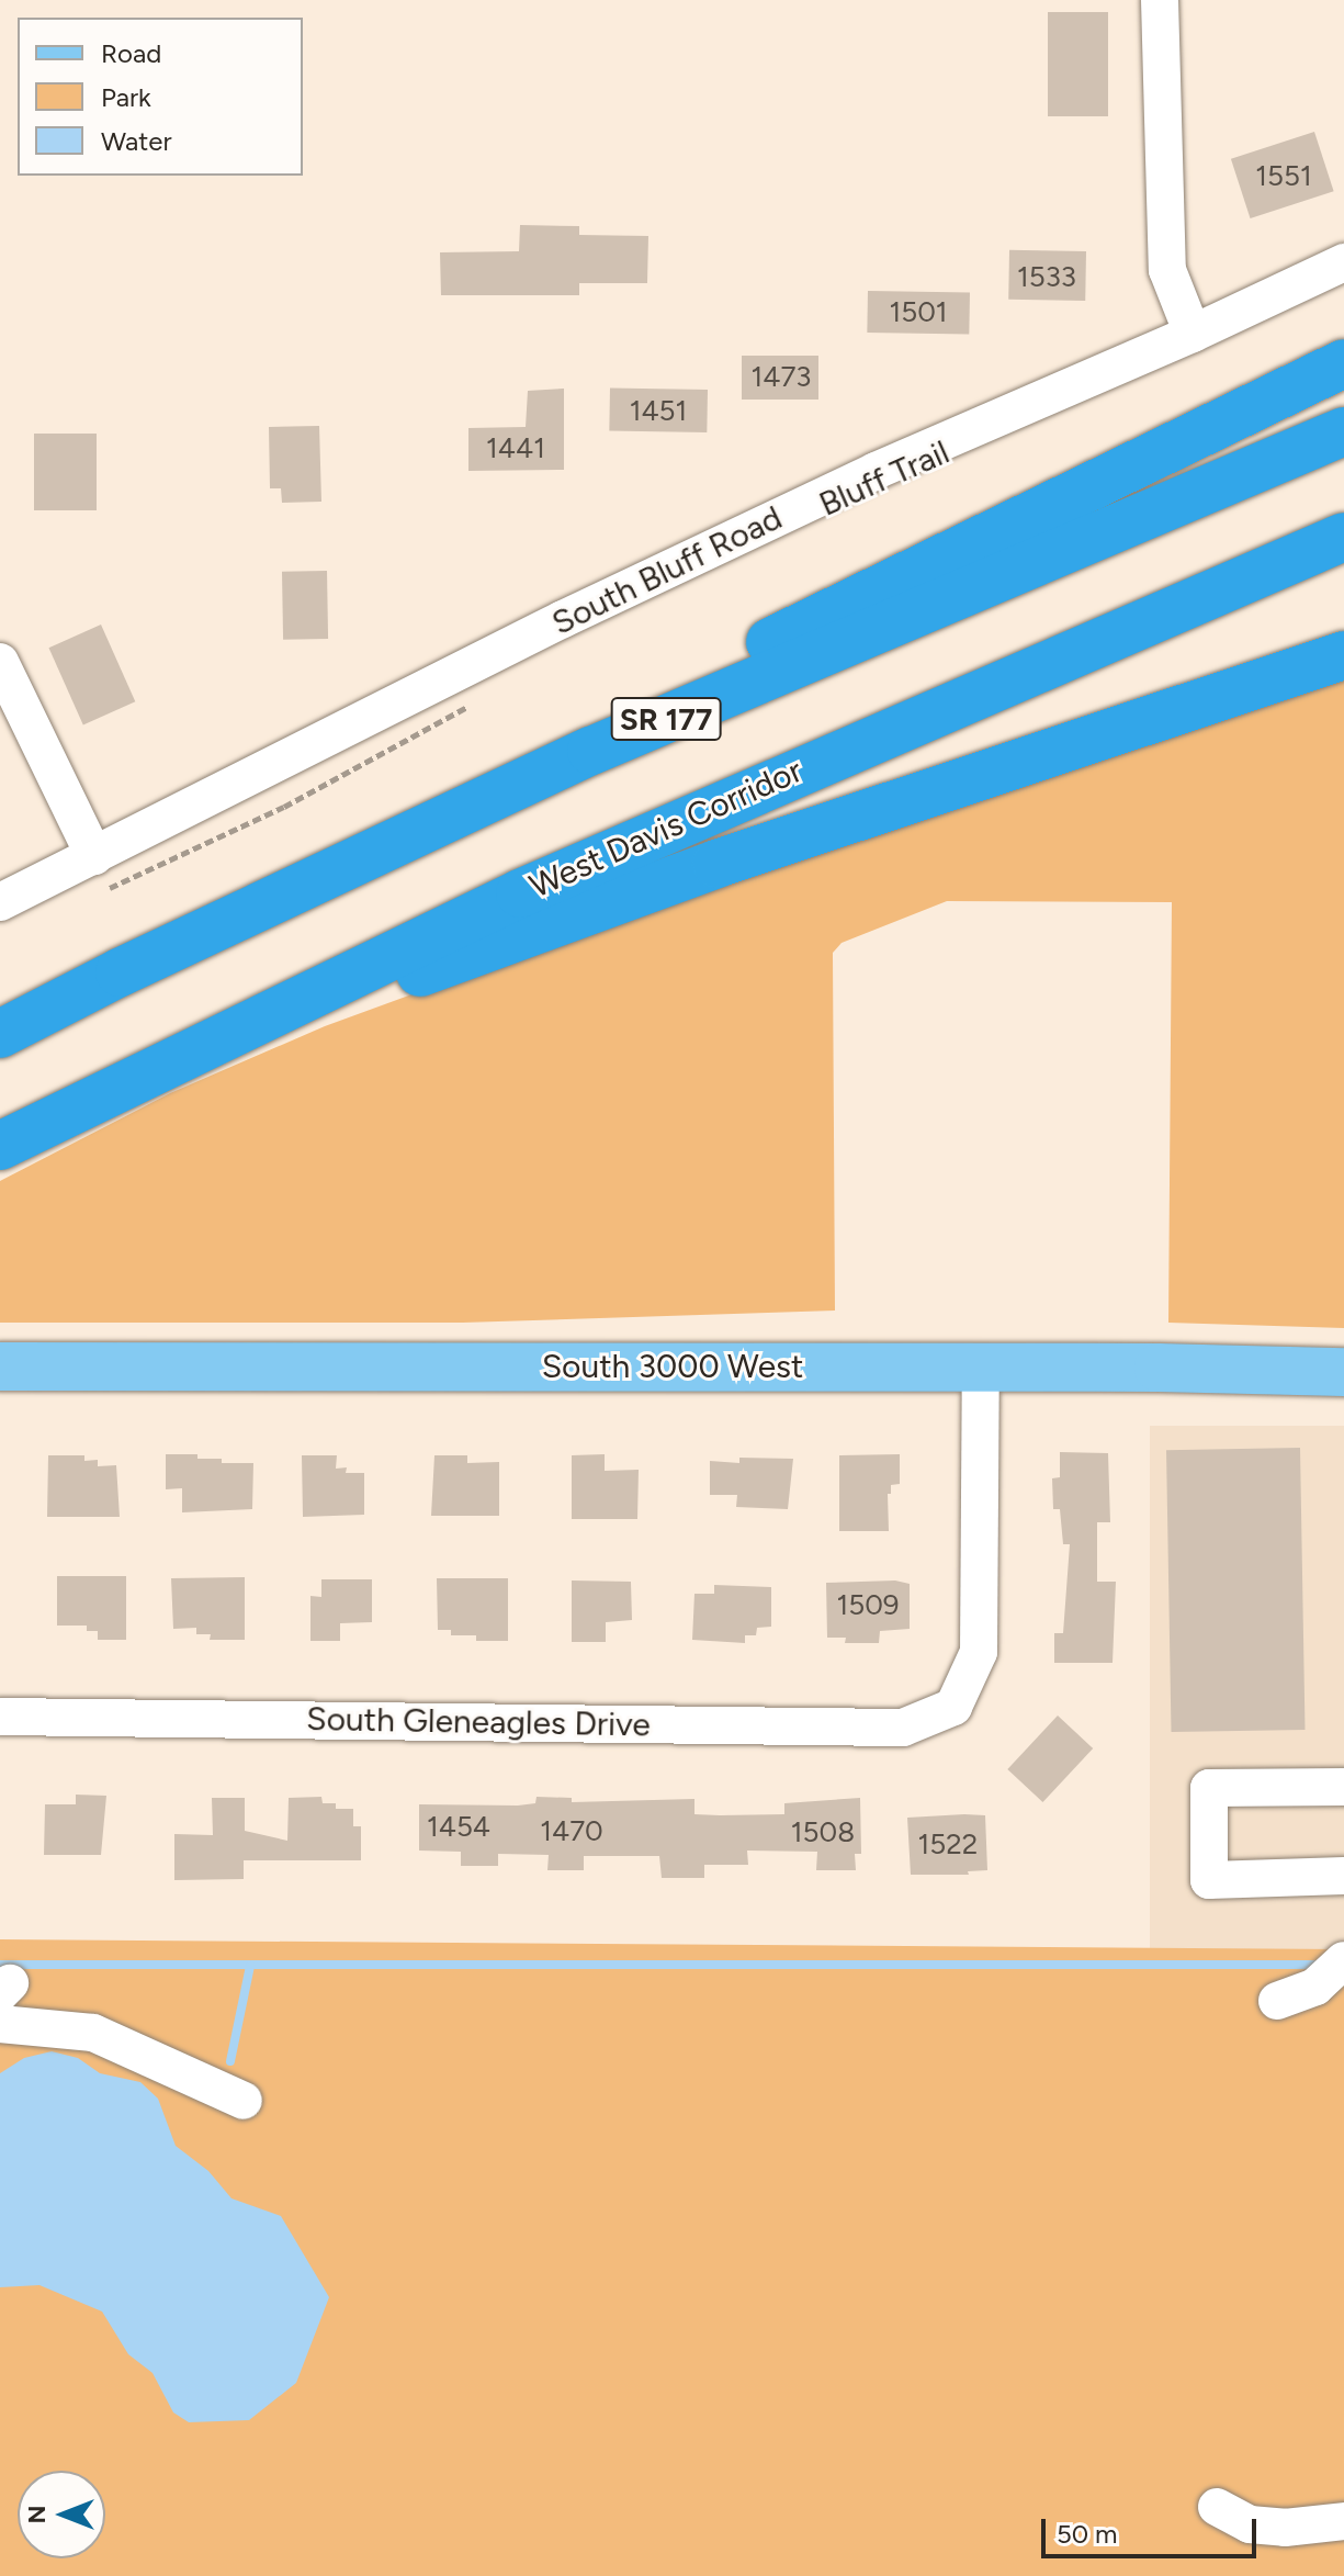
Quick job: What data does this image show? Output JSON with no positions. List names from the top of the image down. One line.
{"streets":{"highway":["SR 177","West Davis Corridor"],"main road":["South 3000 West"],"street":["South Bluff Road","South Gleneagles Drive"]},"crossings":[["South 3000 West","South Gleneagles Drive"]],"house_numbers":["1551","1533","1501","1473","1451","1441","1509","1454","1470","1508","1522"],"legend":["Road","Park","Water"],"scale_bar":"50 m","north":"left"}
